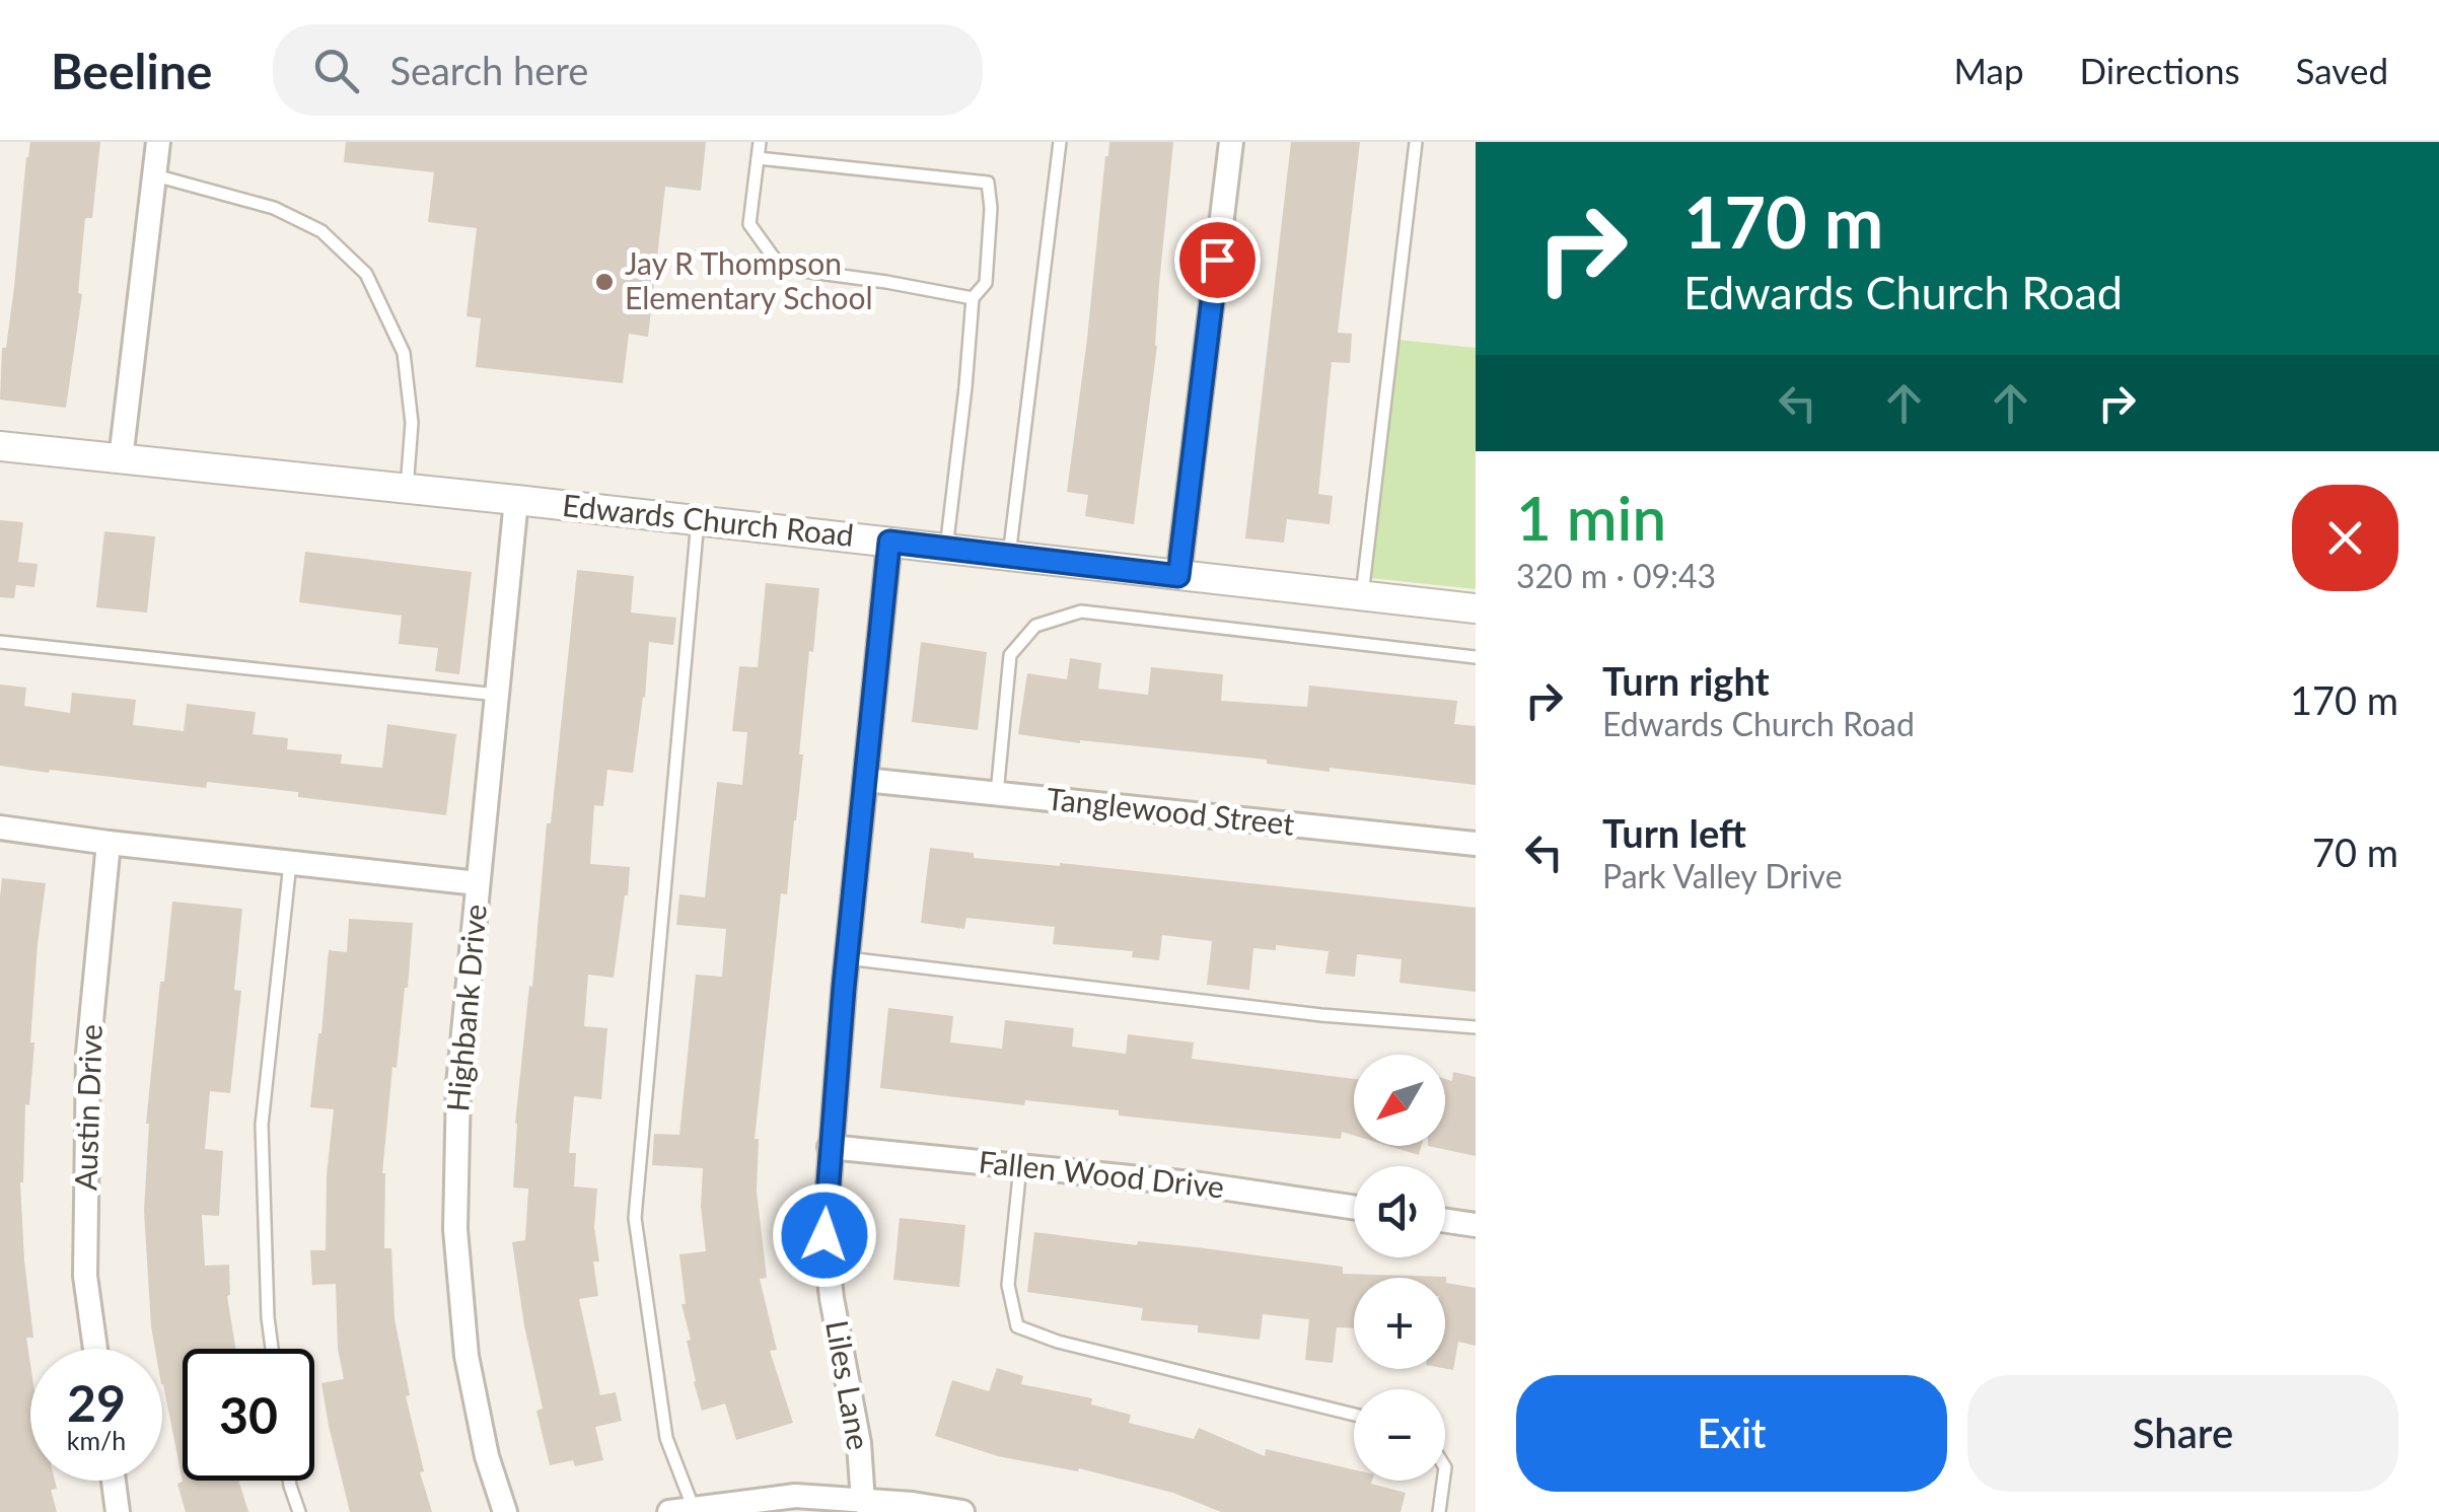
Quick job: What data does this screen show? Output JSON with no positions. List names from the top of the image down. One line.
{"streets":{"street":["Edwards Church Road","Tanglewood Street","Highbank Drive","Austin Drive","Fallen Wood Drive","Liles Lane"]},"crossings":[["Edwards Church Road","Highbank Drive"],["Edwards Church Road","Liles Lane"],["Tanglewood Street","Liles Lane"],["Fallen Wood Drive","Liles Lane"]],"places":["Jay R Thompson Elementary School"],"north":"bottom left","page":{"header":"Beeline","search":"Search here","nav":["Map","Directions","Saved"],"turn":["170 m","Edwards Church Road"],"heading":["1 min","320 m · 09:43"],"list":[{"name":"Turn right","note":"Edwards Church Road","value":"170 m"},{"name":"Turn left","note":"Park Valley Drive","value":"70 m"}],"map_buttons":["+","−"],"speed":"29 km/h","limit":"30","buttons":["Exit","Share"]}}
